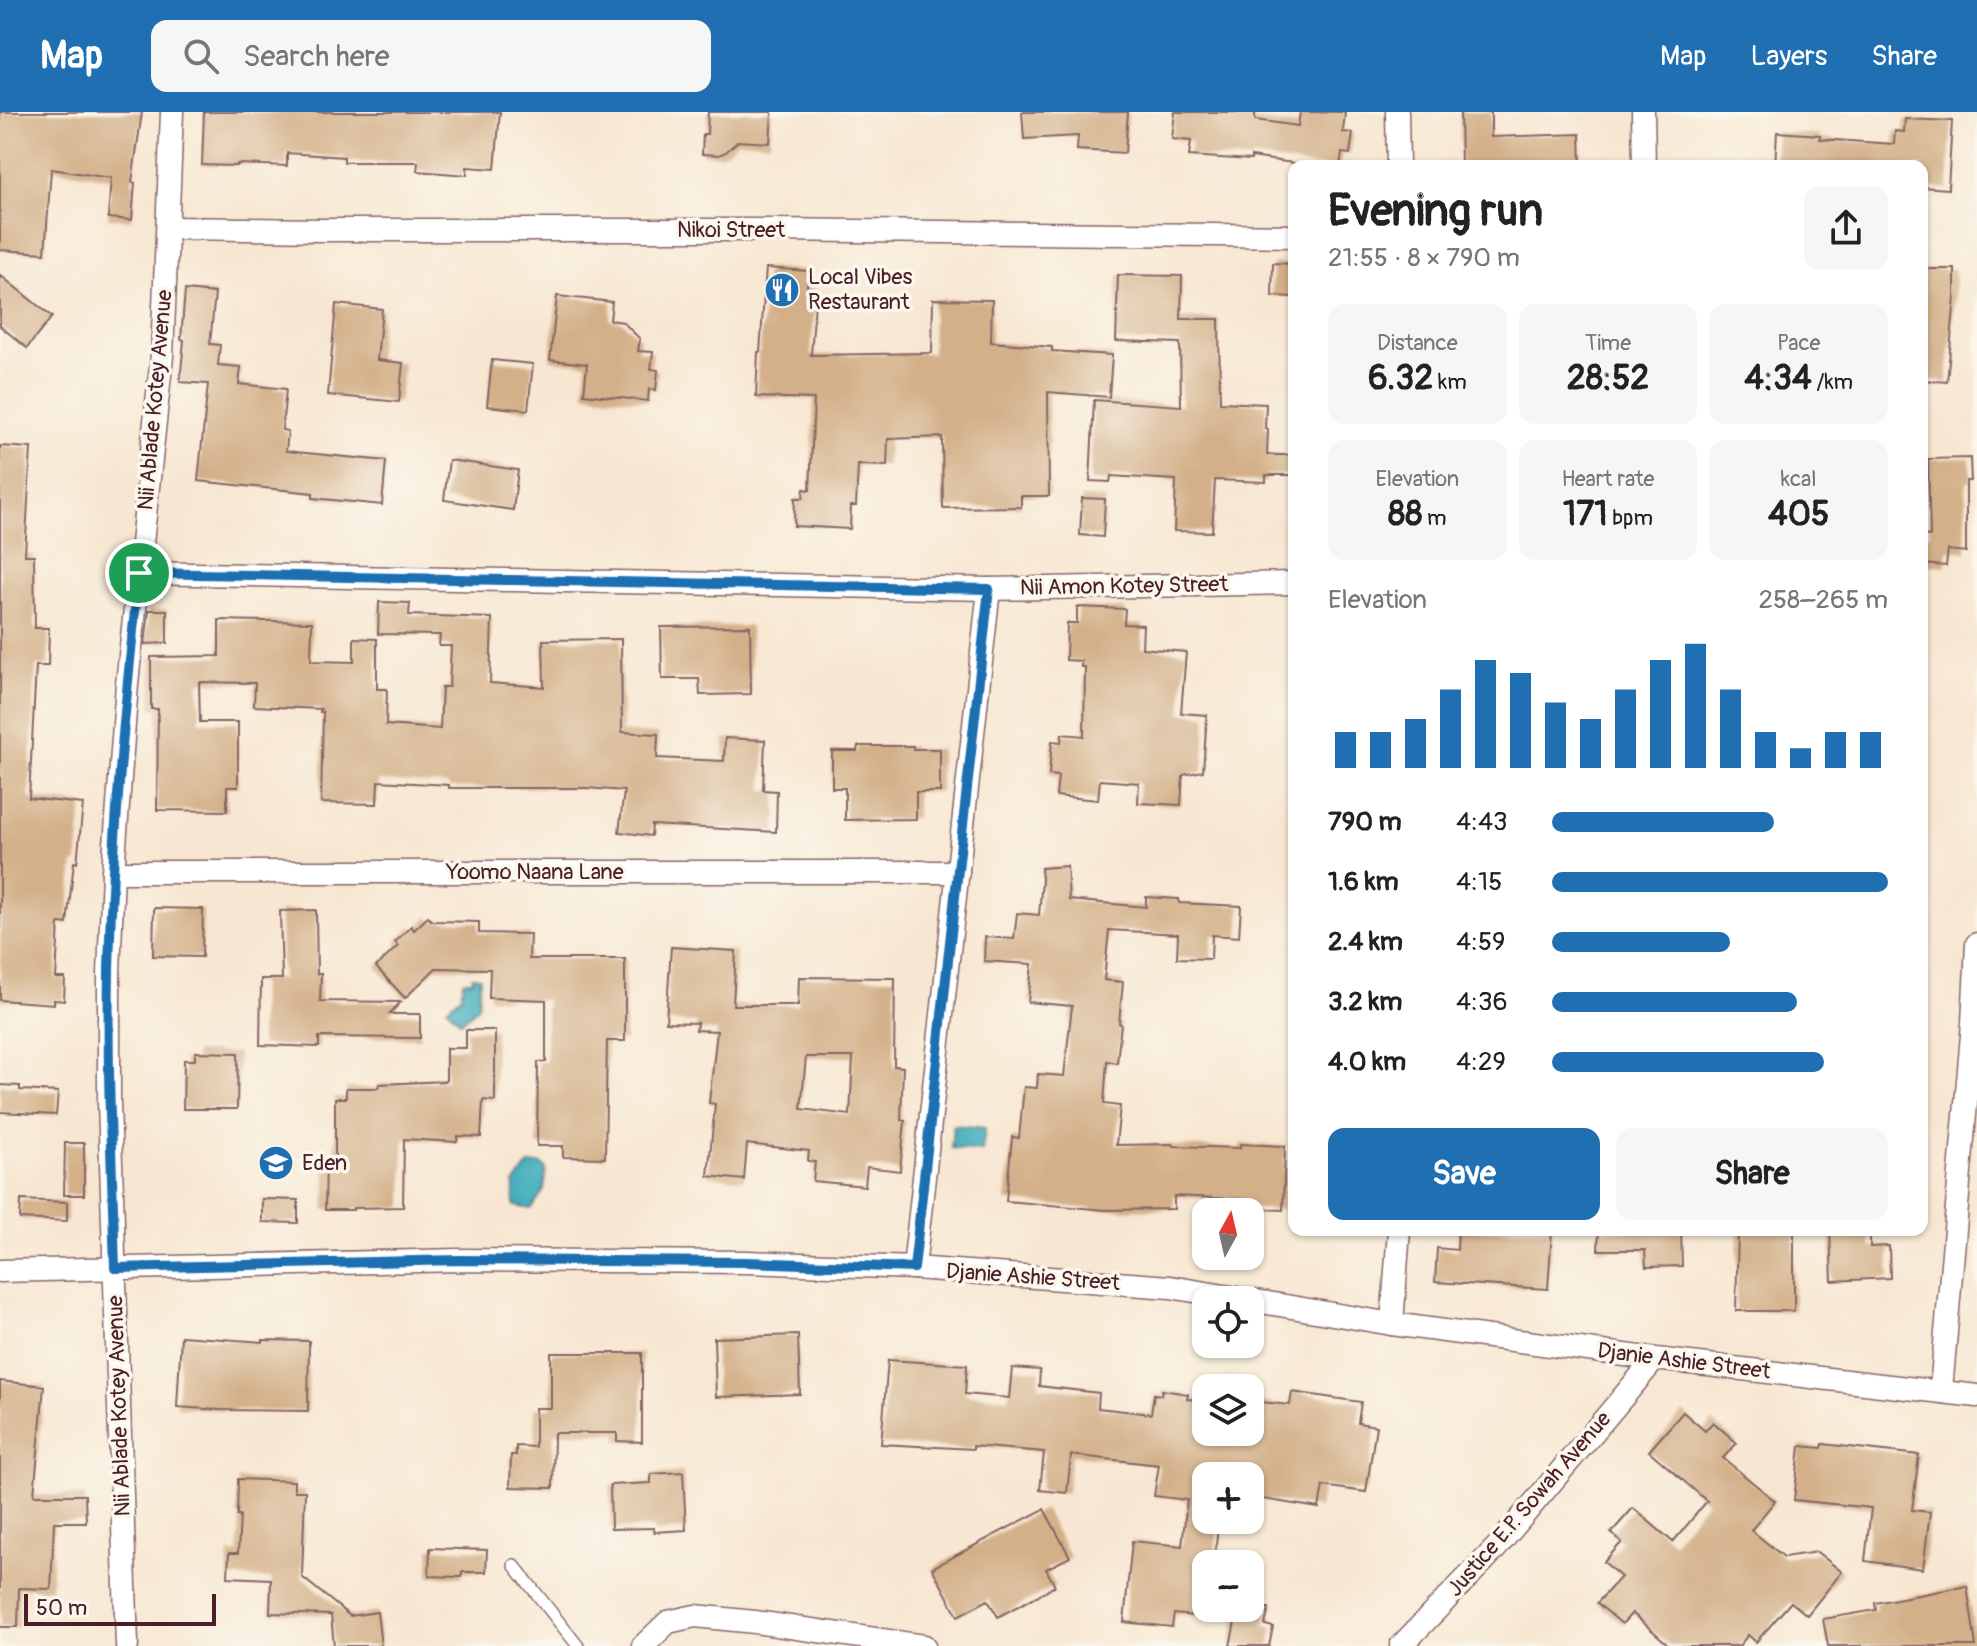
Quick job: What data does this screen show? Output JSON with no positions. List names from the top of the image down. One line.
{"streets":{"street":["Nikoi Street","Nii Ablade Kotey Avenue","Nii Amon Kotey Street","Yoomo Naana Lane","Djanie Ashie Street","Justice E.P. Sowah Avenue"]},"crossings":[["Nikoi Street","Nii Ablade Kotey Avenue"],["Nii Ablade Kotey Avenue","Nii Amon Kotey Street"],["Nii Ablade Kotey Avenue","Yoomo Naana Lane"],["Nii Ablade Kotey Avenue","Djanie Ashie Street"],["Djanie Ashie Street","Justice E.P. Sowah Avenue"]],"places":{"restaurant":["Local Vibes Restaurant"],"school or university":["Eden"]},"scale_bar":"50 m","north":"top","page":{"header":"Map","search":"Search here","nav":["Map","Layers","Share"],"heading":["Evening run","21:55 · 8 × 790 m"],"stats":[["Distance","6.32 km"],["Time","28:52"],["Pace","4:34 /km"],["Elevation","88 m"],["Heart rate","171 bpm"],["kcal","405"]],"chart":["Elevation","258–265 m"],"list":[{"name":"790 m","note":"4:43"},{"name":"1.6 km","note":"4:15"},{"name":"2.4 km","note":"4:59"},{"name":"3.2 km","note":"4:36"},{"name":"4.0 km","note":"4:29"}],"buttons":["Save","Share"],"map_buttons":["+","−"],"scale":"50 m"}}
